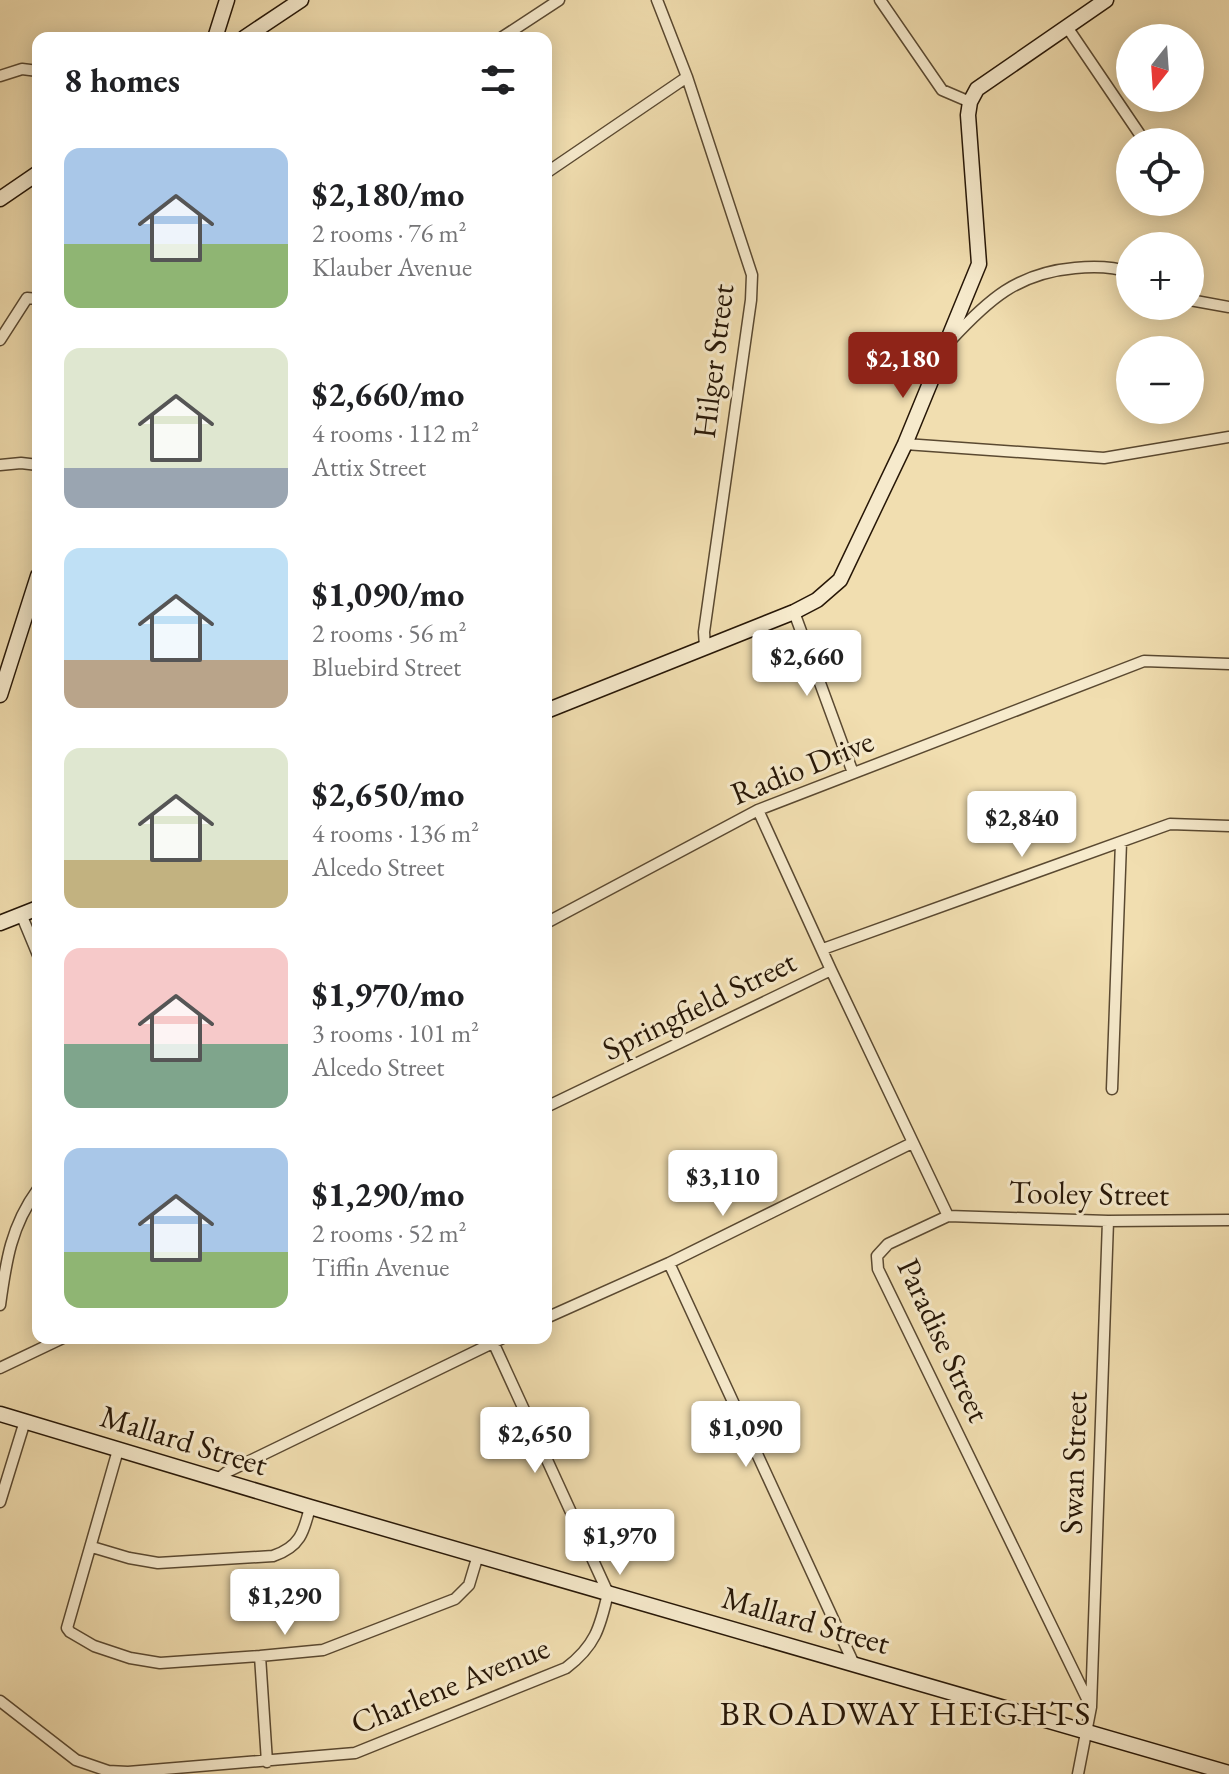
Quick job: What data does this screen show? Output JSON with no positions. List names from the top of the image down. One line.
{"streets":{"street":["Hilger Street","Radio Drive","Springfield Street","Tooley Street","Paradise Street","Mallard Street","Swan Street","Charlene Avenue"]},"crossings":[["Radio Drive","Paradise Street"],["Springfield Street","Paradise Street"],["Tooley Street","Paradise Street"],["Tooley Street","Swan Street"],["Paradise Street","Swan Street"],["Mallard Street","Swan Street"],["Mallard Street","Charlene Avenue"]],"districts":["BROADWAY HEIGHTS"],"north":"bottom","page":{"map_buttons":["+","−"],"heading":"8 homes","list":[{"name":"$2,180/mo","note":"2 rooms · 76 m² · Klauber Avenue"},{"name":"$2,660/mo","note":"4 rooms · 112 m² · Attix Street"},{"name":"$1,090/mo","note":"2 rooms · 56 m² · Bluebird Street"},{"name":"$2,650/mo","note":"4 rooms · 136 m² · Alcedo Street"},{"name":"$1,970/mo","note":"3 rooms · 101 m² · Alcedo Street"},{"name":"$1,290/mo","note":"2 rooms · 52 m² · Tiffin Avenue"}],"price":["$2,180","$2,660","$2,840","$3,110","$1,090","$2,650","$1,970","$1,290"]}}
